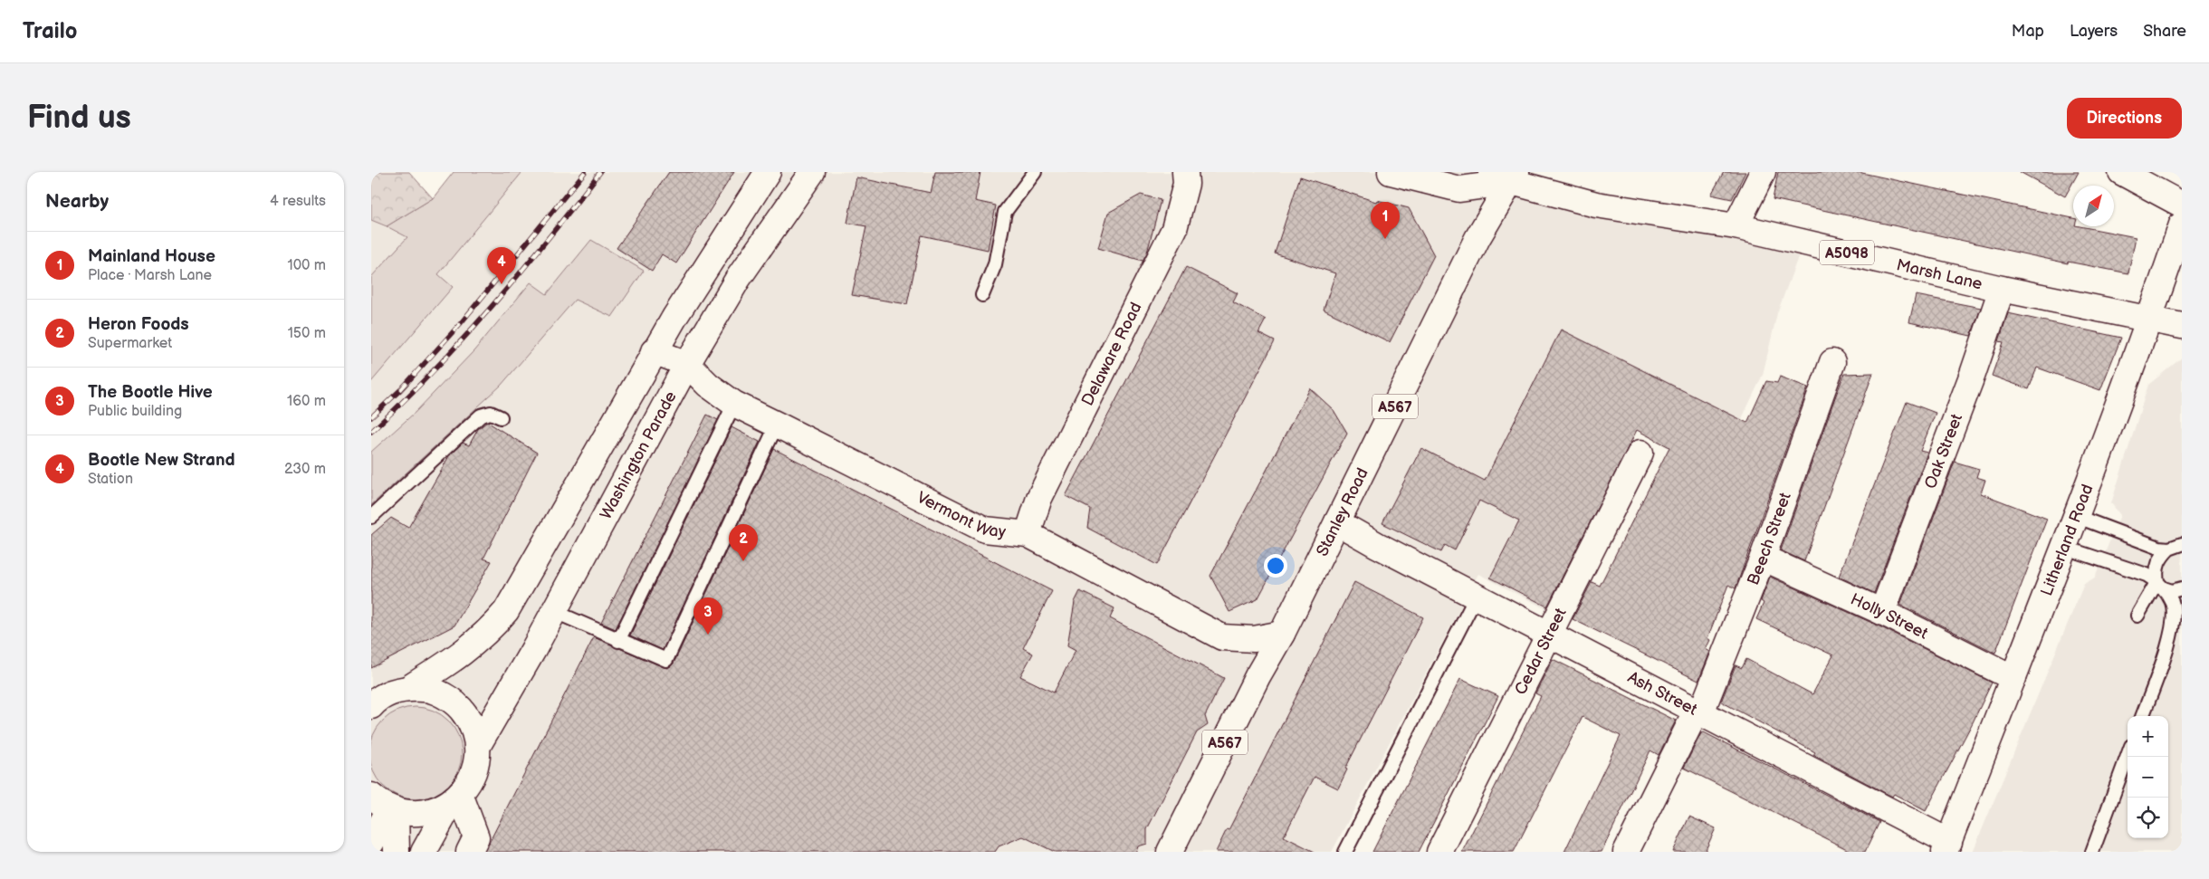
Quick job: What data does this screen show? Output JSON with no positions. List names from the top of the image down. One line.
{"streets":{"street":["A5098","Marsh Lane","Delaware Road","A567","Oak Street","Washington Parade","Stanley Road","Vermont Way","Beech Street","Litherland Road","Holly Street","Cedar Street","Ash Street"]},"crossings":[["Marsh Lane","Oak Street"],["Marsh Lane","Stanley Road"],["Marsh Lane","Litherland Road"],["Delaware Road","Vermont Way"],["Oak Street","Holly Street"],["Washington Parade","Vermont Way"],["Stanley Road","Vermont Way"],["Stanley Road","Ash Street"],["Beech Street","Holly Street"],["Beech Street","Ash Street"],["Litherland Road","Holly Street"],["Litherland Road","Ash Street"],["Cedar Street","Ash Street"]],"north":"top right","page":{"header":"Trailo","nav":["Map","Layers","Share"],"buttons":"Directions","title":"Find us","heading":["Nearby","4 results"],"pins":["1","4","2","3"],"list":[{"mark":"1","name":"Mainland House","note":"Place · Marsh Lane","value":"100 m"},{"mark":"2","name":"Heron Foods","note":"Supermarket","value":"150 m"},{"mark":"3","name":"The Bootle Hive","note":"Public building","value":"160 m"},{"mark":"4","name":"Bootle New Strand","note":"Station","value":"230 m"}],"map_buttons":["+","−"]}}
